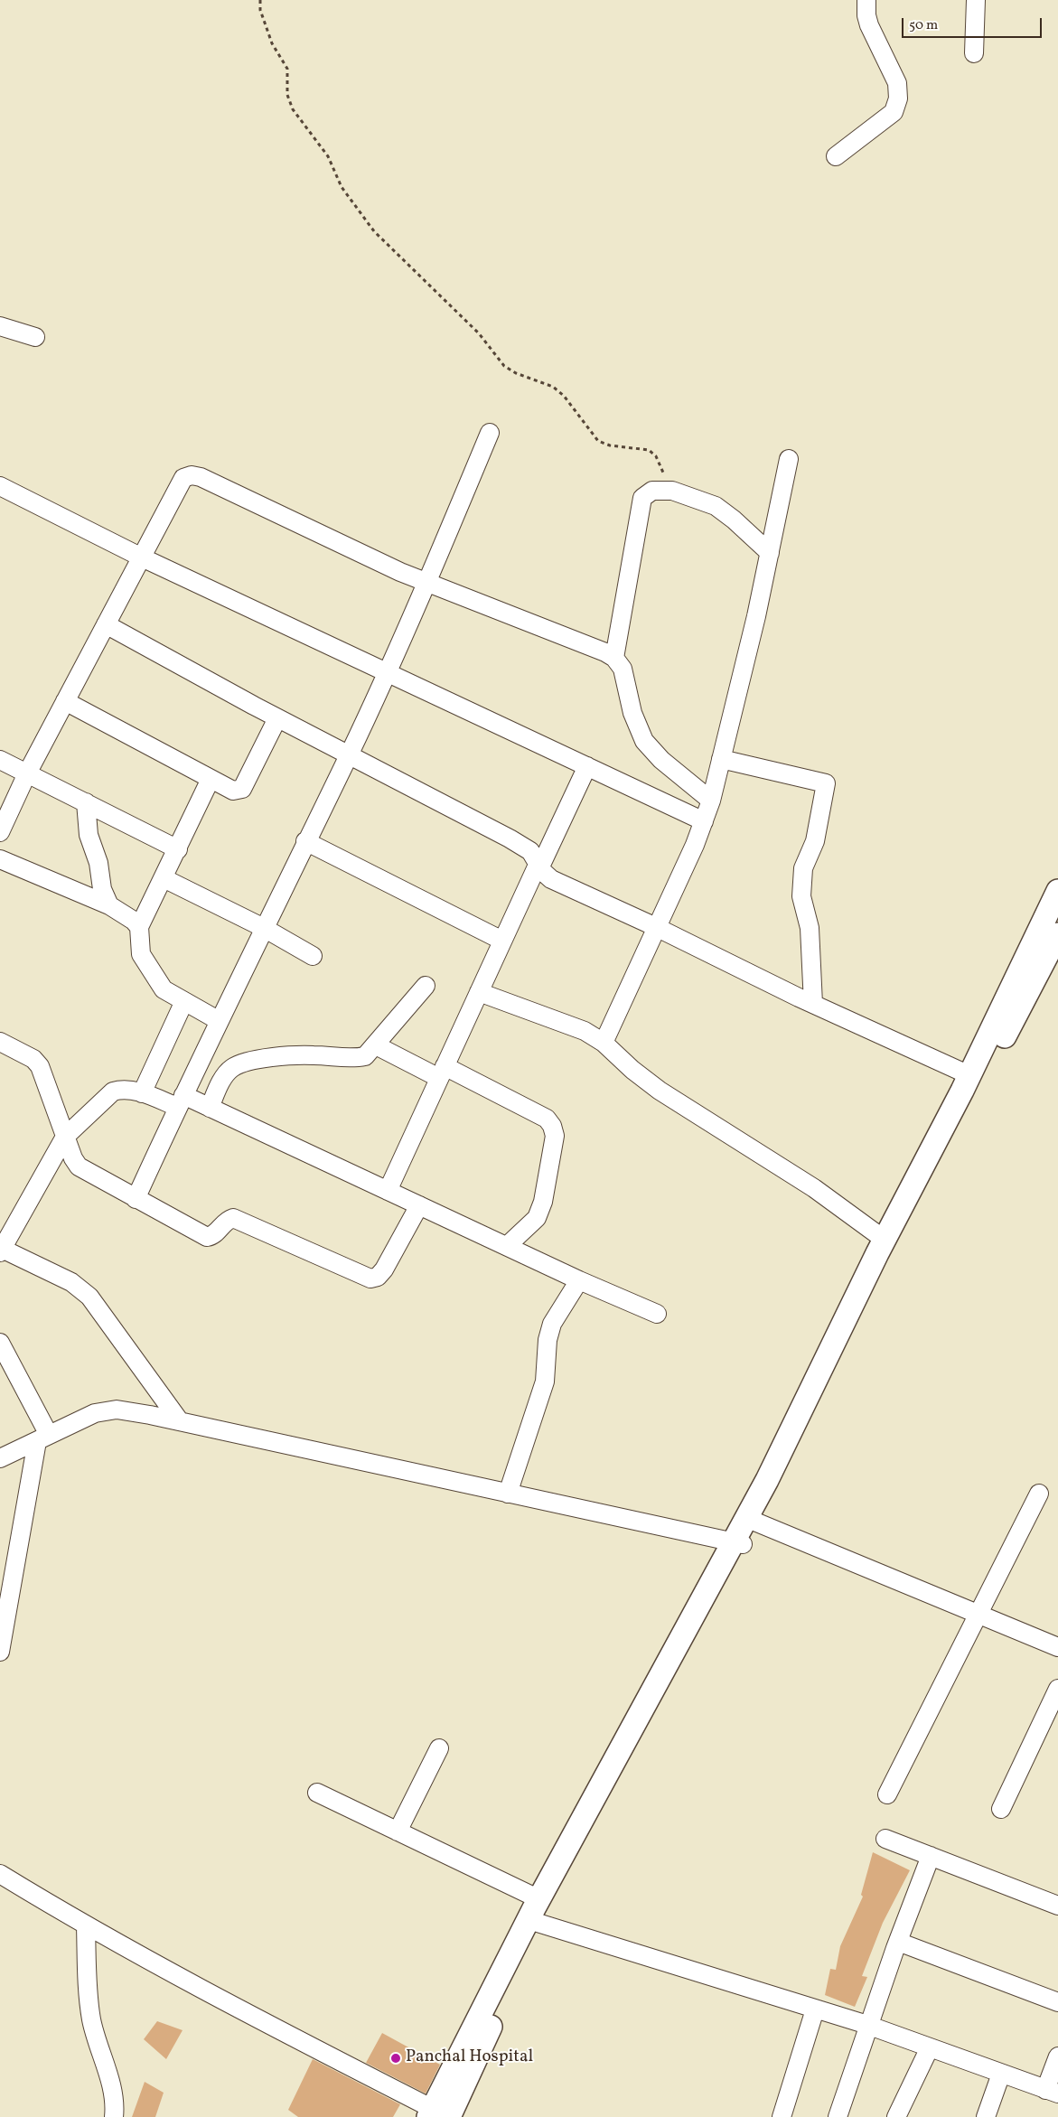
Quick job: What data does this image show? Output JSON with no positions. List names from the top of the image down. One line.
{"places":["Panchal Hospital"],"scale_bar":"50 m"}
